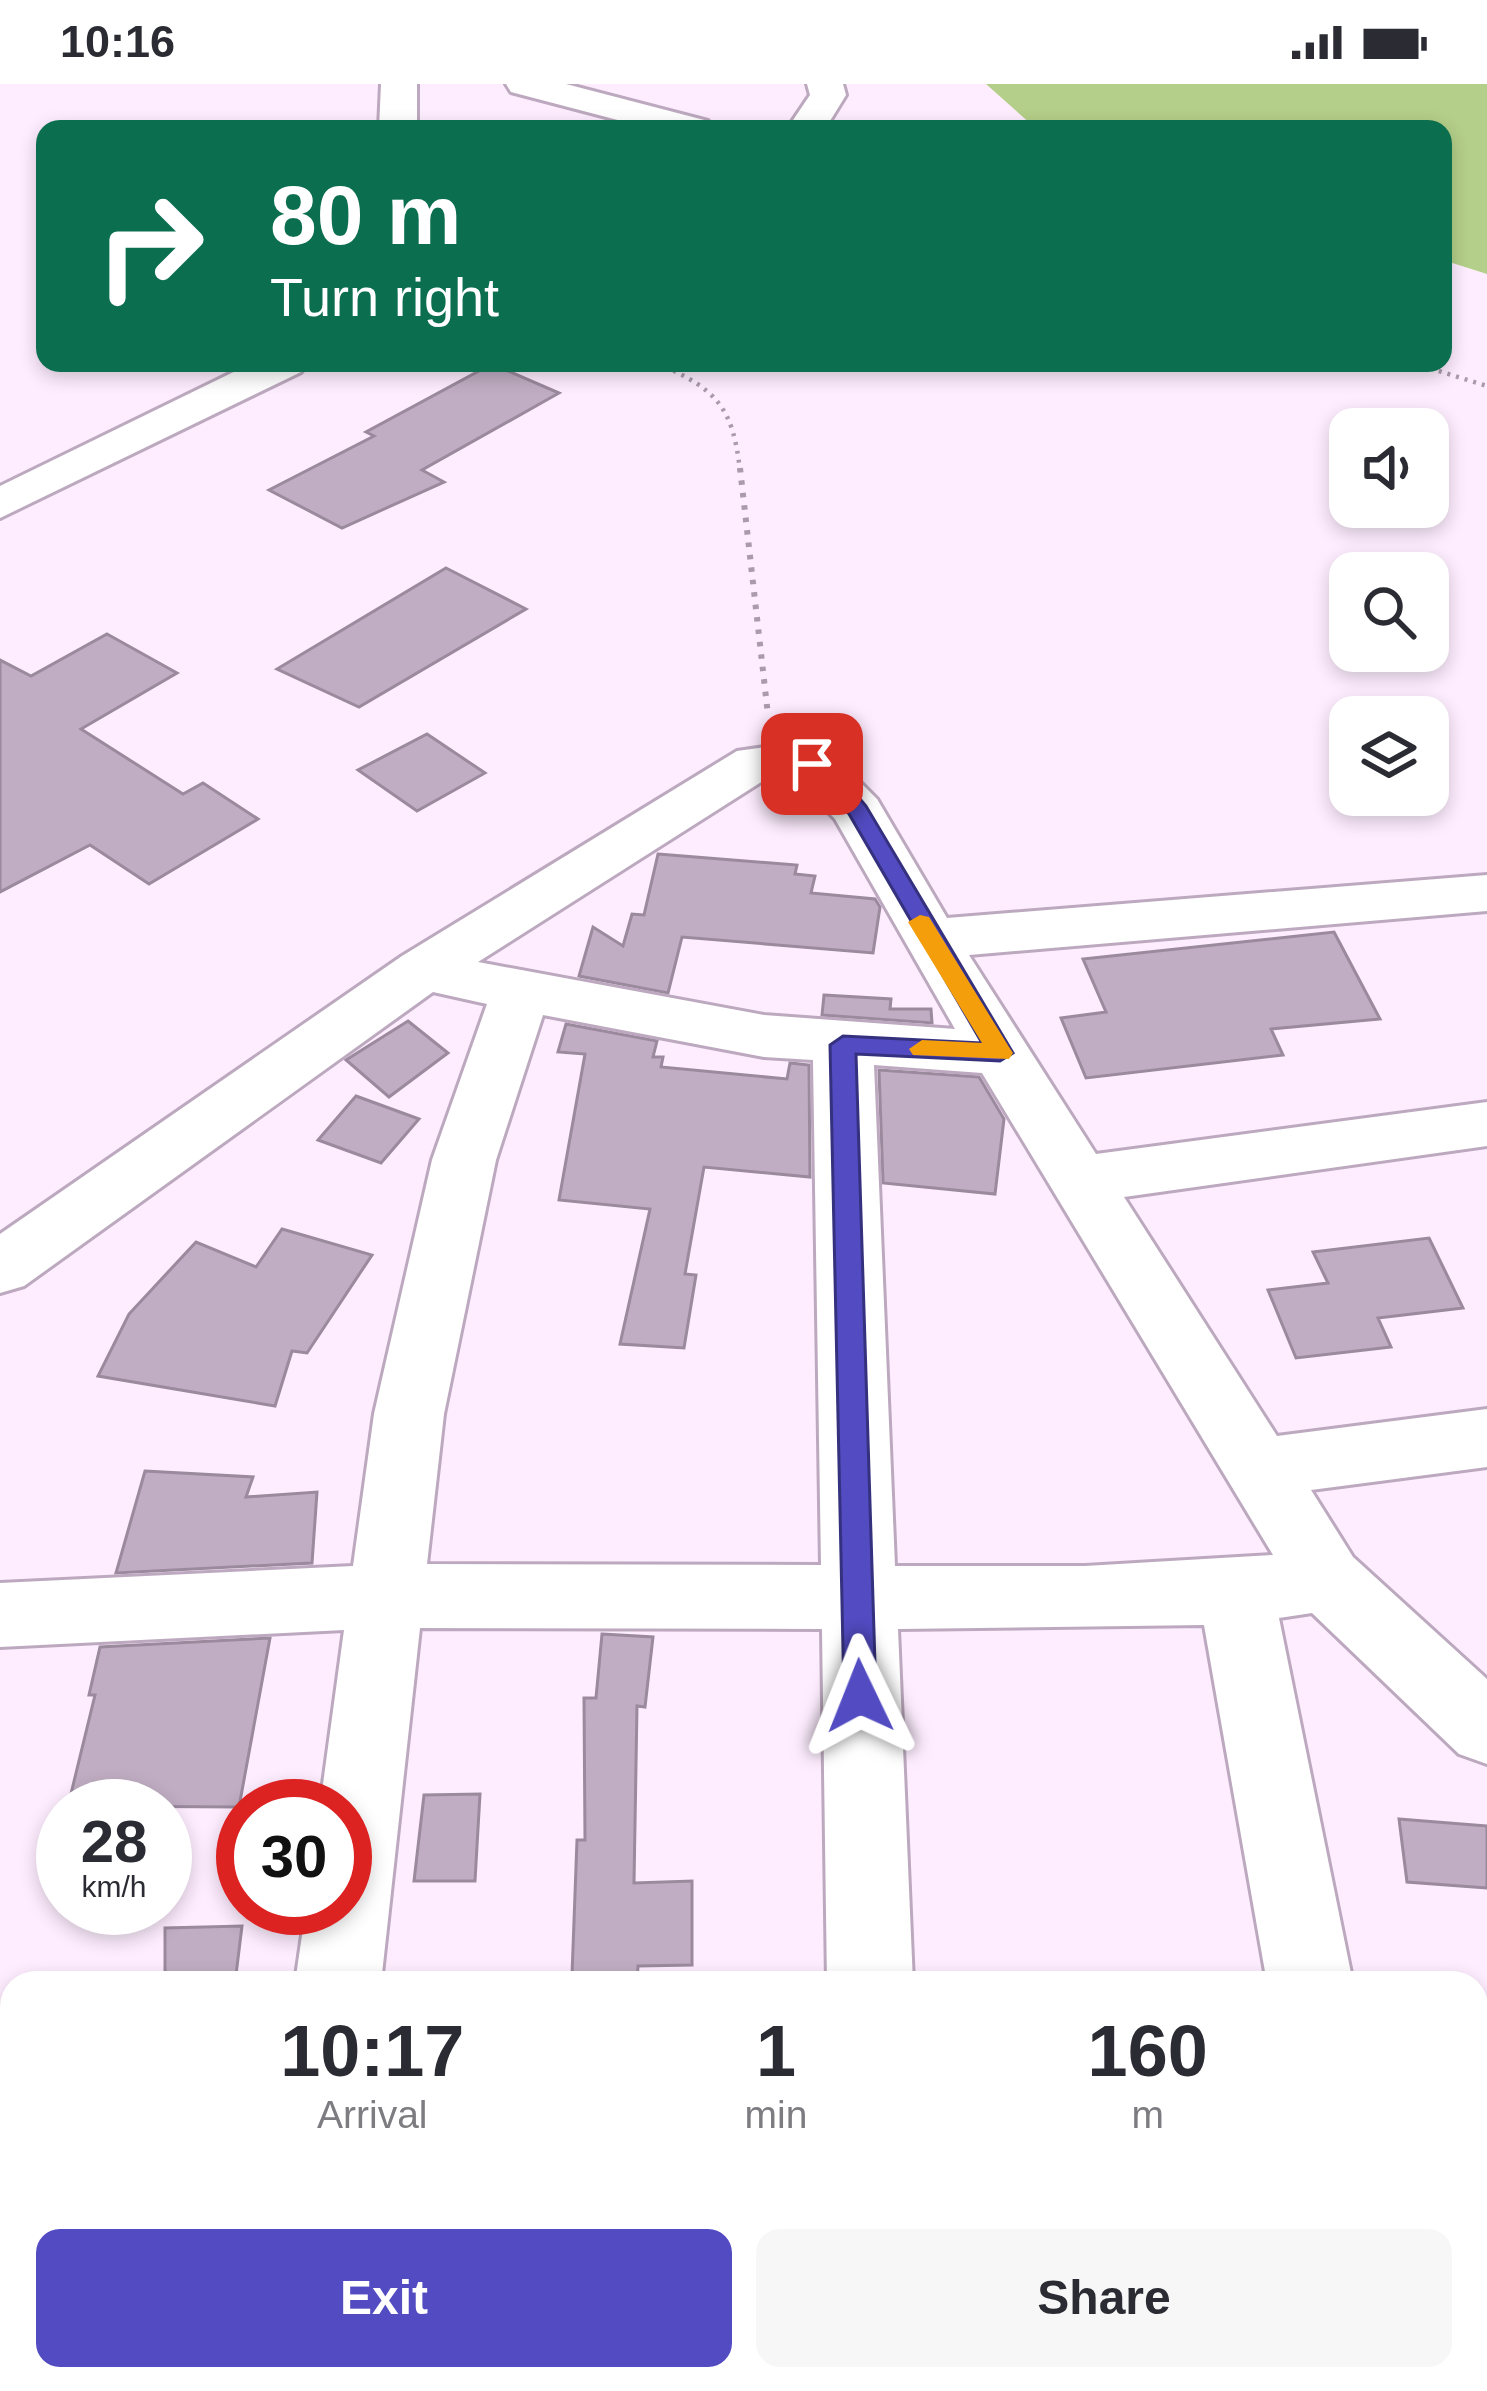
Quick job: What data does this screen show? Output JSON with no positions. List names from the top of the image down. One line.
{"page":{"status":"10:16","turn":["80 m","Turn right"],"speed":"28 km/h","limit":"30","eta":["10:17","Arrival","1","min","160","m"],"buttons":["Exit","Share"]}}
